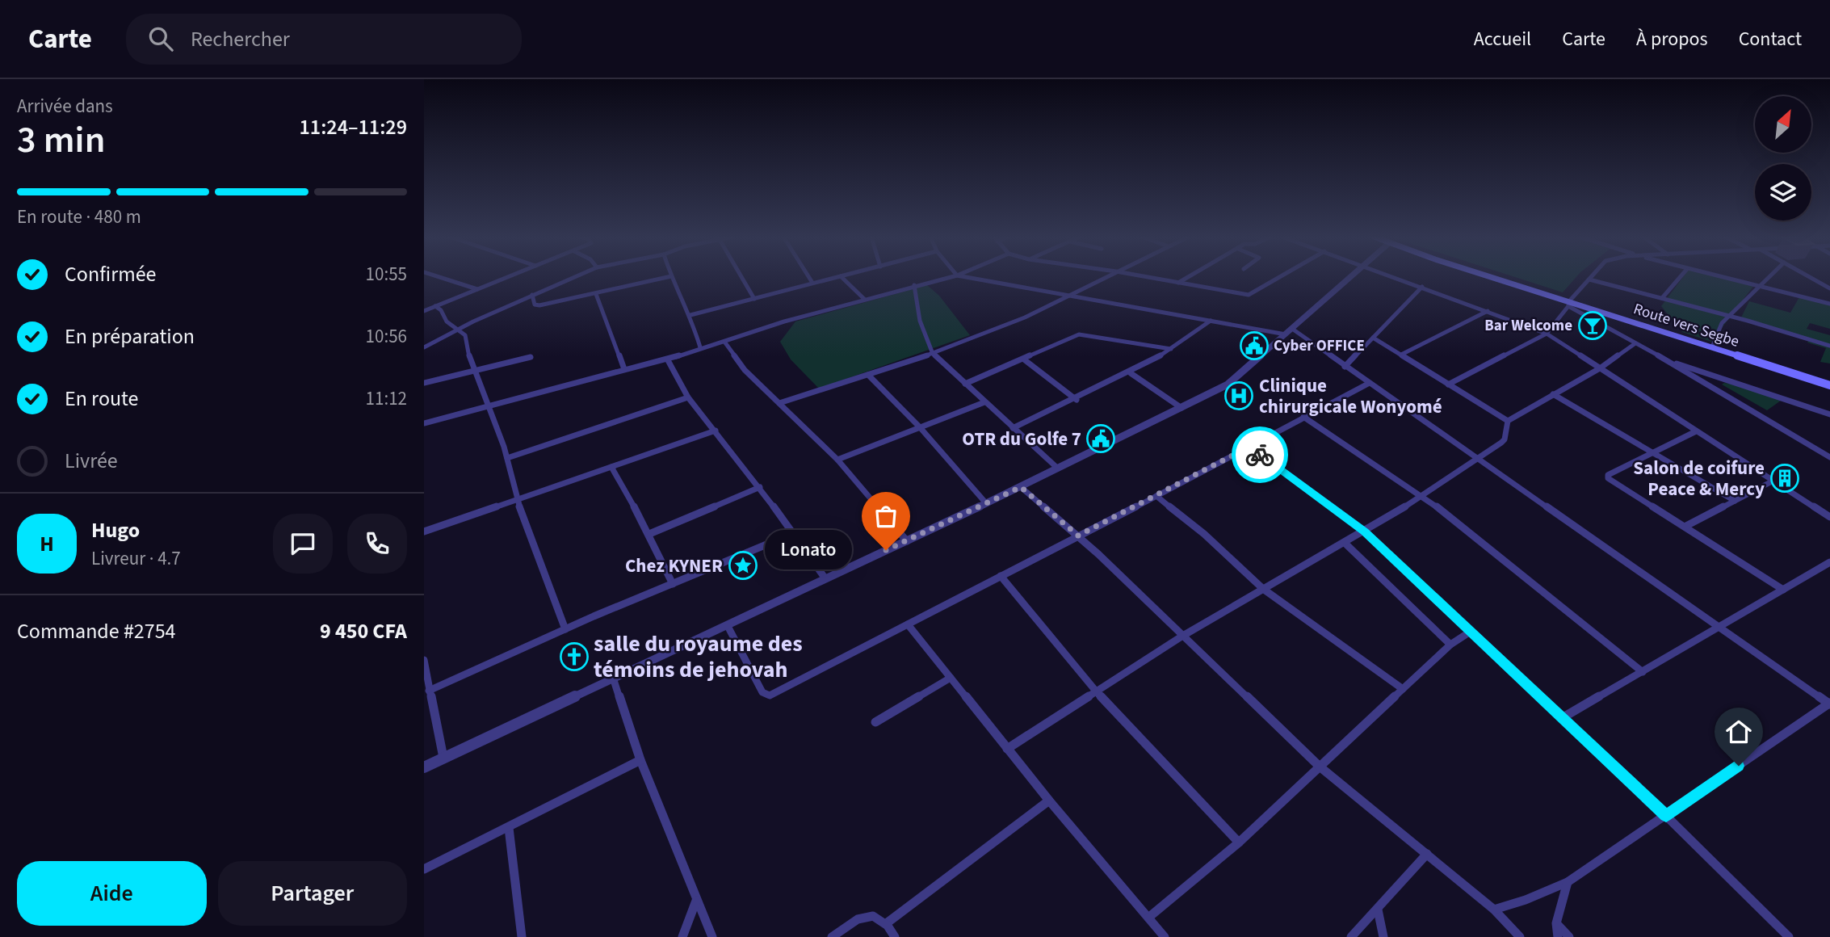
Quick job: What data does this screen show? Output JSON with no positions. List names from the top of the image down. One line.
{"streets":{"main road":["Route vers Segbe"]},"places":{"bar":["Bar Welcome"],"public building":["Cyber OFFICE","OTR du Golfe 7"],"hospital":["Clinique chirurgicale Wonyomé"],"building":["Salon de coifure Peace & Mercy"],"other":["Lonato"],"place":["Chez KYNER"],"church":["salle du royaume des témoins de jehovah"]},"north":"top right","page":{"header":"Carte","search":"Rechercher","nav":["Accueil","Carte","À propos","Contact"],"heading":["3 min","Arrivée dans","11:24–11:29"],"panel":["Hugo","Livreur · 4.7","Commande #2754","9 450 CFA"],"bar":"En route · 480 m","list":[["Confirmée","10:55"],["En préparation","10:56"],["En route","11:12"],"Livrée"],"round":"H","bubble":"Lonato","buttons":["Aide","Partager"]}}
